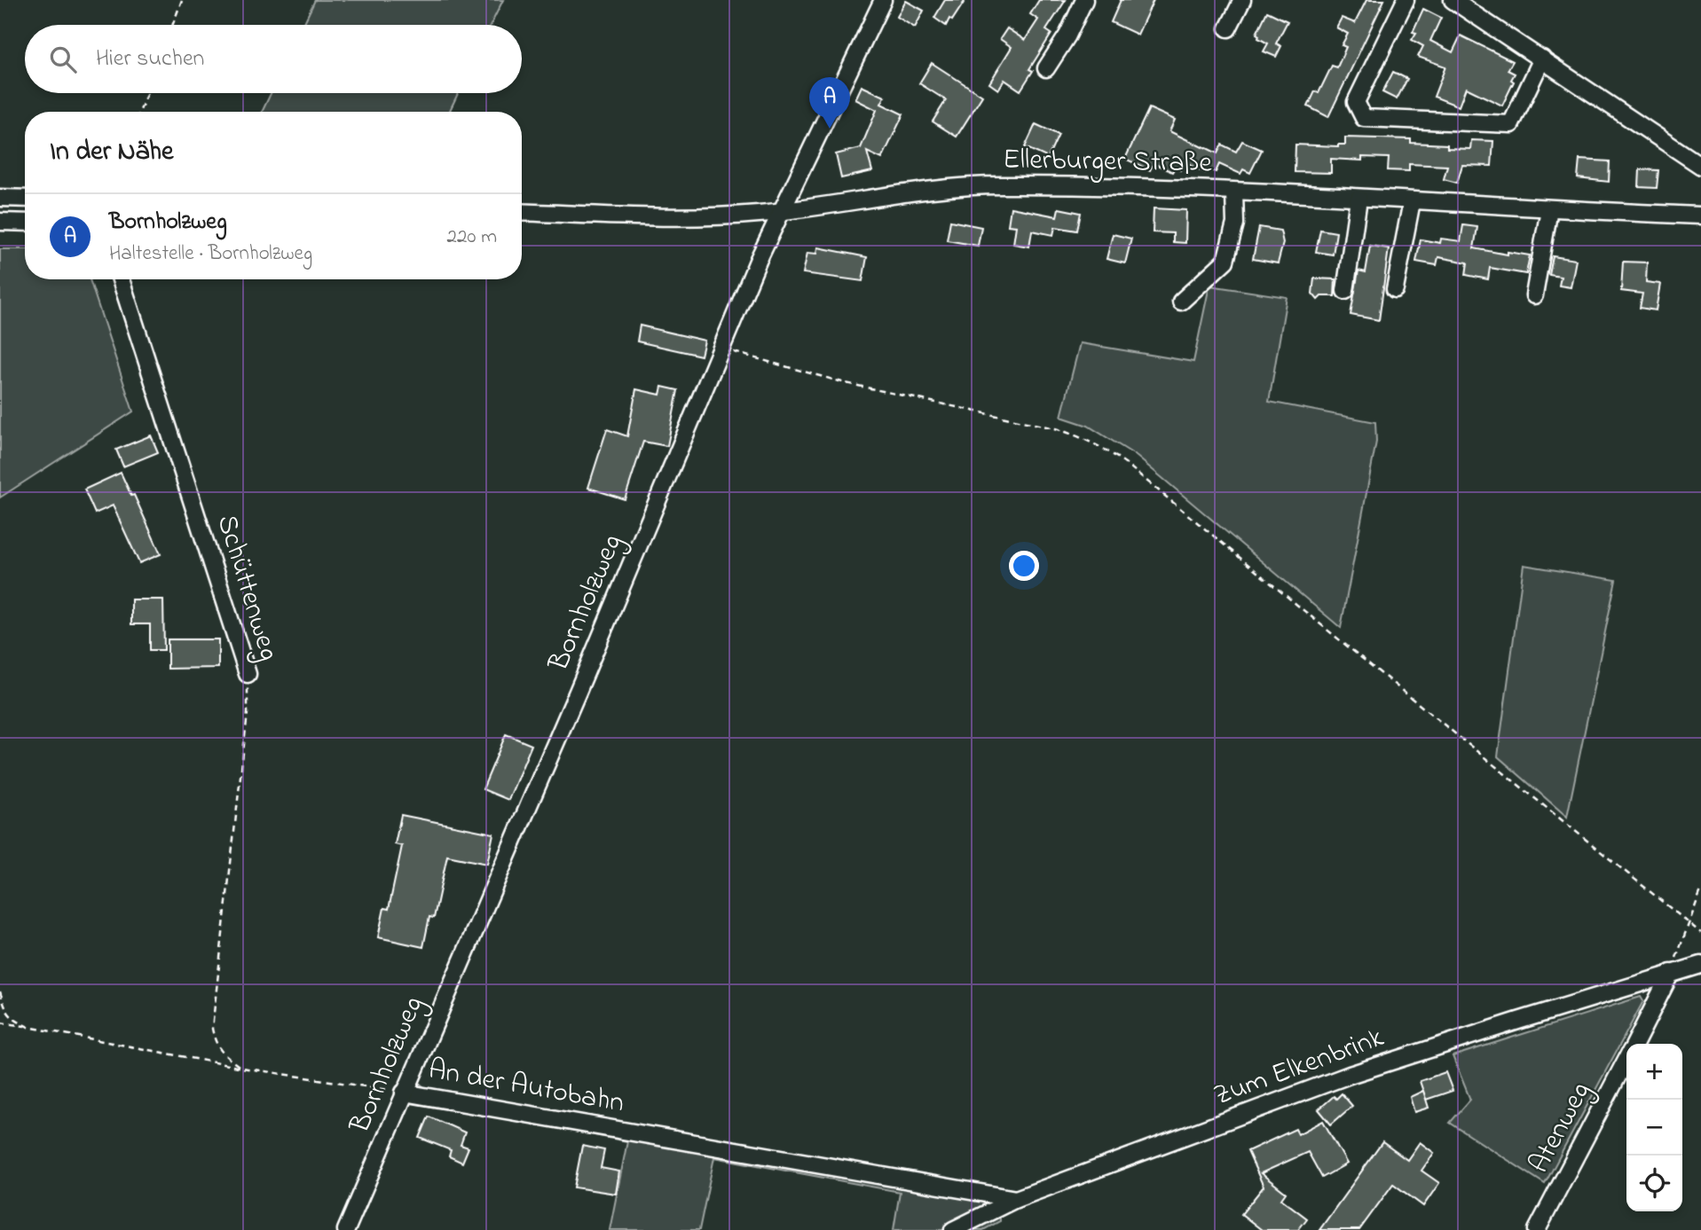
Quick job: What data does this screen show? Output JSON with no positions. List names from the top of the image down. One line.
{"streets":{"street":["Ellerburger Straße","Schüttenweg","Bornholzweg","Zum Elkenbrink","An der Autobahn","Atenweg"]},"crossings":[["Ellerburger Straße","Bornholzweg"],["Schüttenweg","An der Autobahn"],["Bornholzweg","An der Autobahn"],["Zum Elkenbrink","An der Autobahn"],["Zum Elkenbrink","Atenweg"]],"page":{"search":"Hier suchen","pins":"A","heading":"In der Nähe","list":[{"mark":"A","name":"Bornholzweg","note":"Haltestelle · Bornholzweg","value":"220 m"}],"map_buttons":["+","−"]}}
